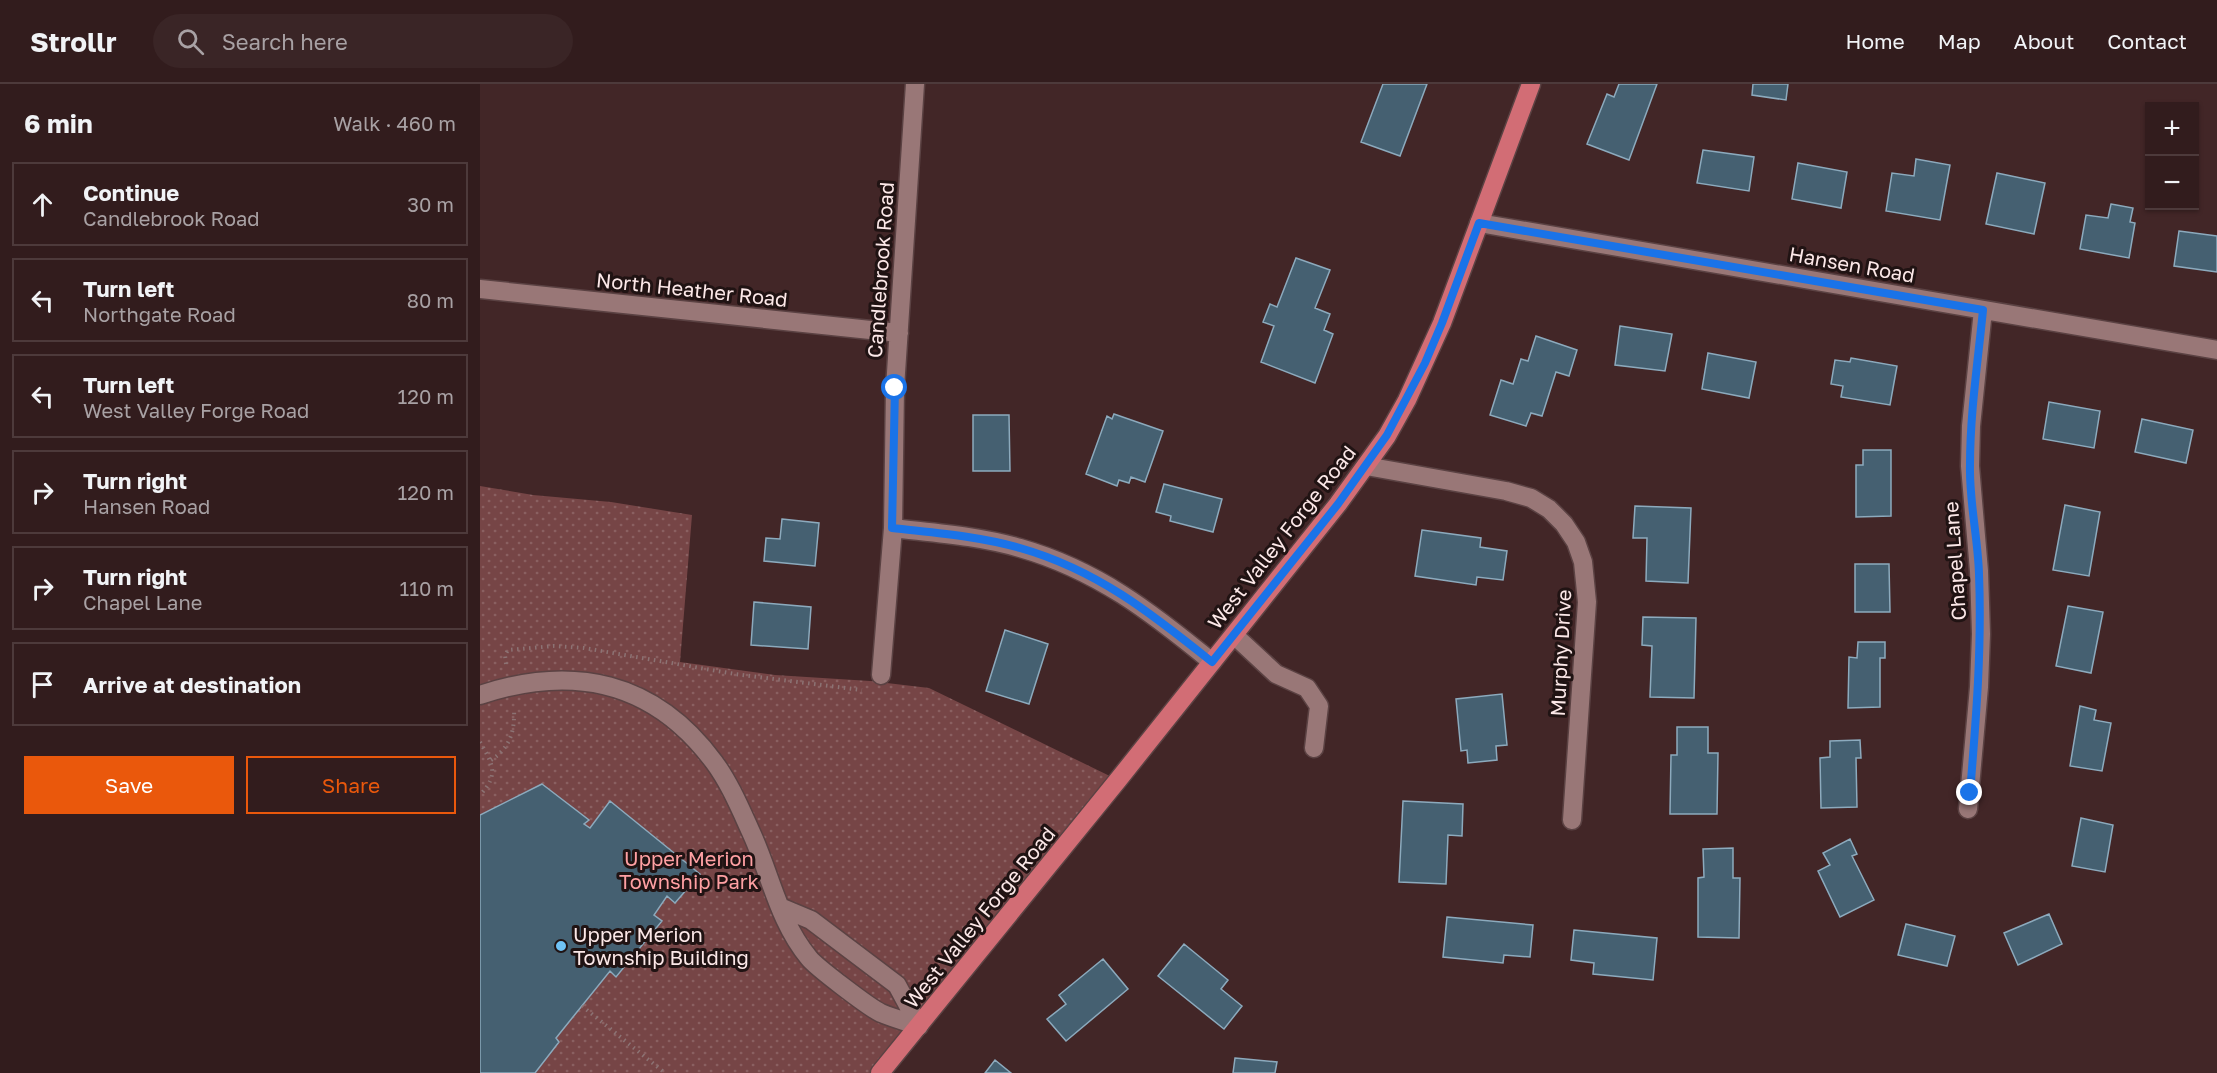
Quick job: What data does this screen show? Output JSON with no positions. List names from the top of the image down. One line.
{"streets":{"main road":["West Valley Forge Road"],"street":["Hansen Road","Candlebrook Road","North Heather Road","Chapel Lane","Murphy Drive"]},"crossings":[["Hansen Road","West Valley Forge Road"],["Hansen Road","Chapel Lane"],["Candlebrook Road","North Heather Road"],["West Valley Forge Road","Murphy Drive"]],"parks":["Upper Merion Township Park"],"places":["Upper Merion Township Building"],"page":{"header":"Strollr","search":"Search here","nav":["Home","Map","About","Contact"],"heading":["6 min","Walk · 460 m"],"map_buttons":["+","−"],"list":[["Continue","Candlebrook Road","30 m"],["Turn left","Northgate Road","80 m"],["Turn left","West Valley Forge Road","120 m"],["Turn right","Hansen Road","120 m"],["Turn right","Chapel Lane","110 m"],"Arrive at destination"],"buttons":["Save","Share"]}}
